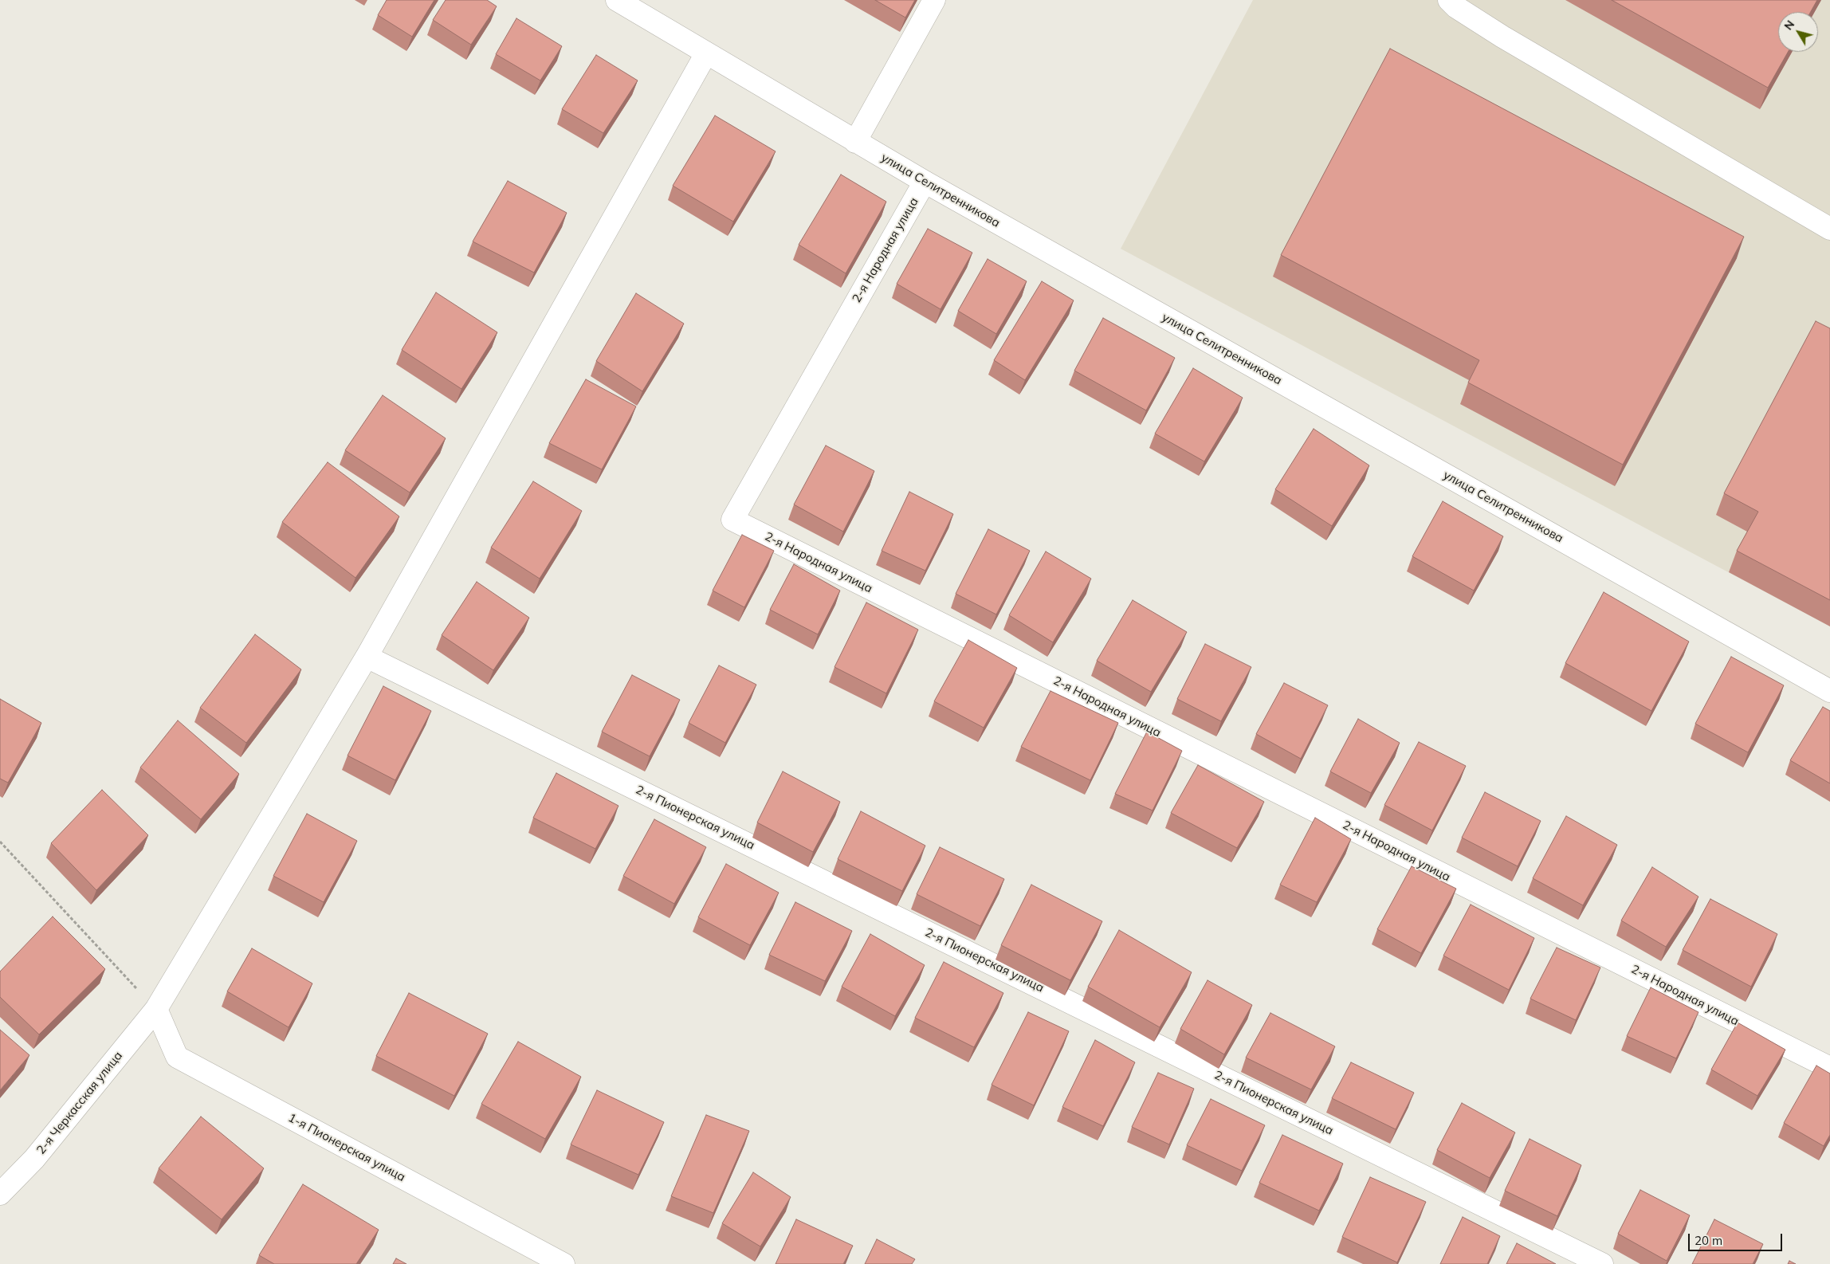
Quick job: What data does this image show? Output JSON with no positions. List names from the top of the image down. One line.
{"streets":{"street":["улица Селитренникова","2-я Народная улица","2-я Пионерская улица","2-я Черкасская улица","1-я Пионерская улица"]},"crossings":[["улица Селитренникова","2-я Народная улица"],["улица Селитренникова","2-я Черкасская улица"],["2-я Пионерская улица","2-я Черкасская улица"],["2-я Черкасская улица","1-я Пионерская улица"]],"scale_bar":"20 m","north":"top left"}
